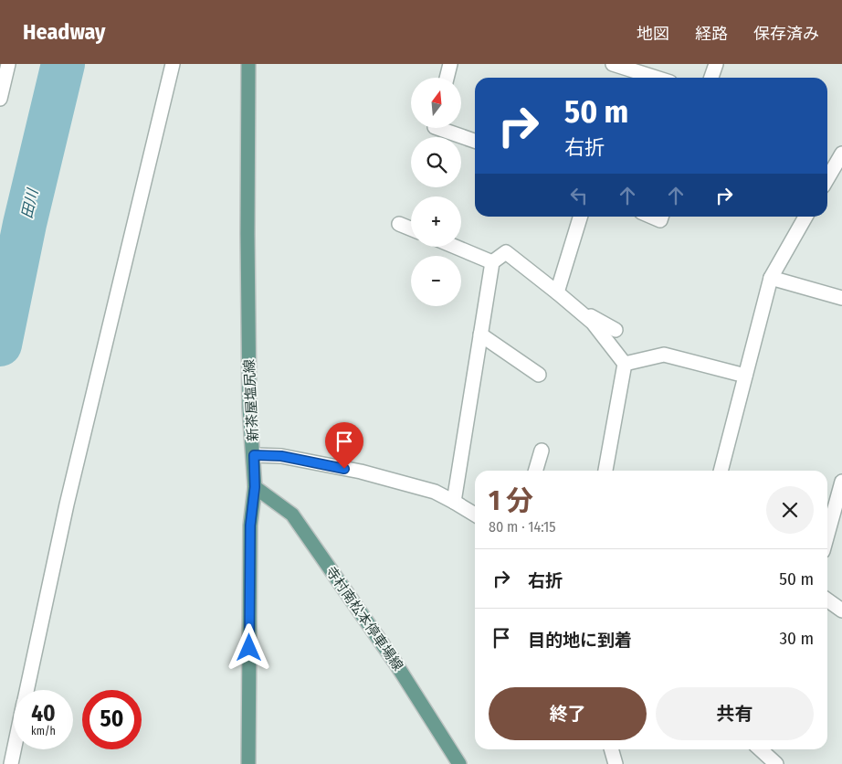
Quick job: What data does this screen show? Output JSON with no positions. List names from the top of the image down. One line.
{"streets":{"main road":["新茶屋塩尻線","寺村南松本停車場線"]},"crossings":[["新茶屋塩尻線","寺村南松本停車場線"]],"water":["田川"],"north":"top","page":{"header":"Headway","nav":["地図","経路","保存済み"],"map_buttons":["+","−"],"turn":["50 m","右折"],"heading":["1 分","80 m · 14:15"],"list":[{"name":"右折","value":"50 m"},{"name":"目的地に到着","value":"30 m"}],"buttons":["終了","共有"],"speed":"40 km/h","limit":"50"}}
